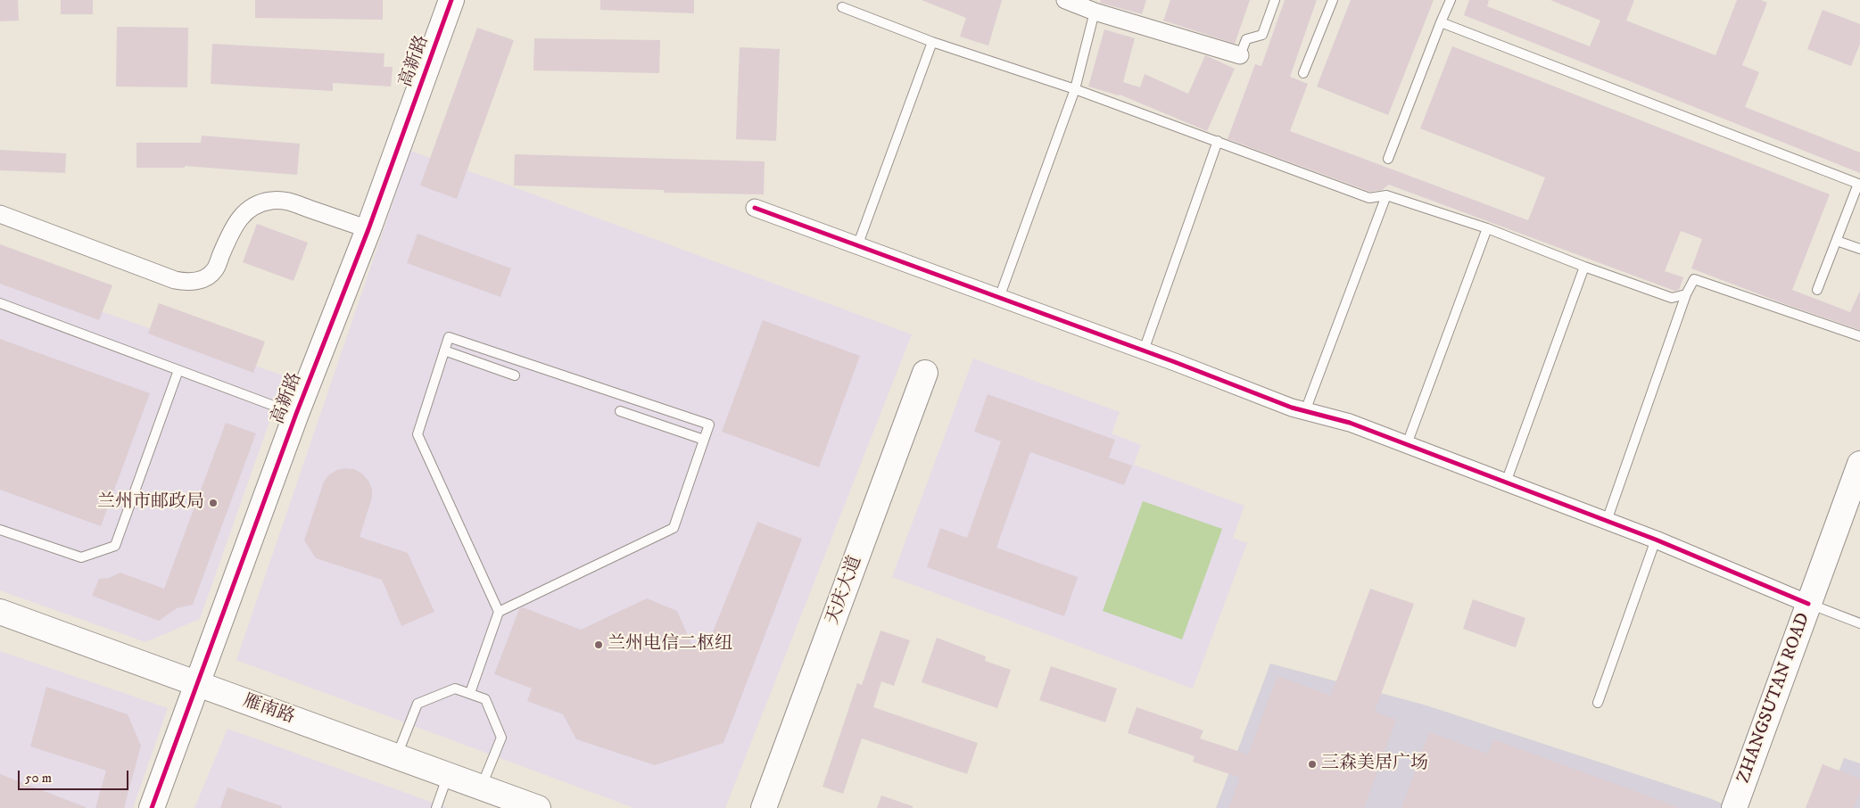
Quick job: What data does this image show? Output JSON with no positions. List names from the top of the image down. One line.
{"streets":{"street":["高新路","天庆大道","ZHANGSUTAN ROAD","雁南路"]},"crossings":[["高新路","雁南路"]],"places":["兰州市邮政局","兰州电信二枢纽","三森美居广场"],"scale_bar":"50 m"}
